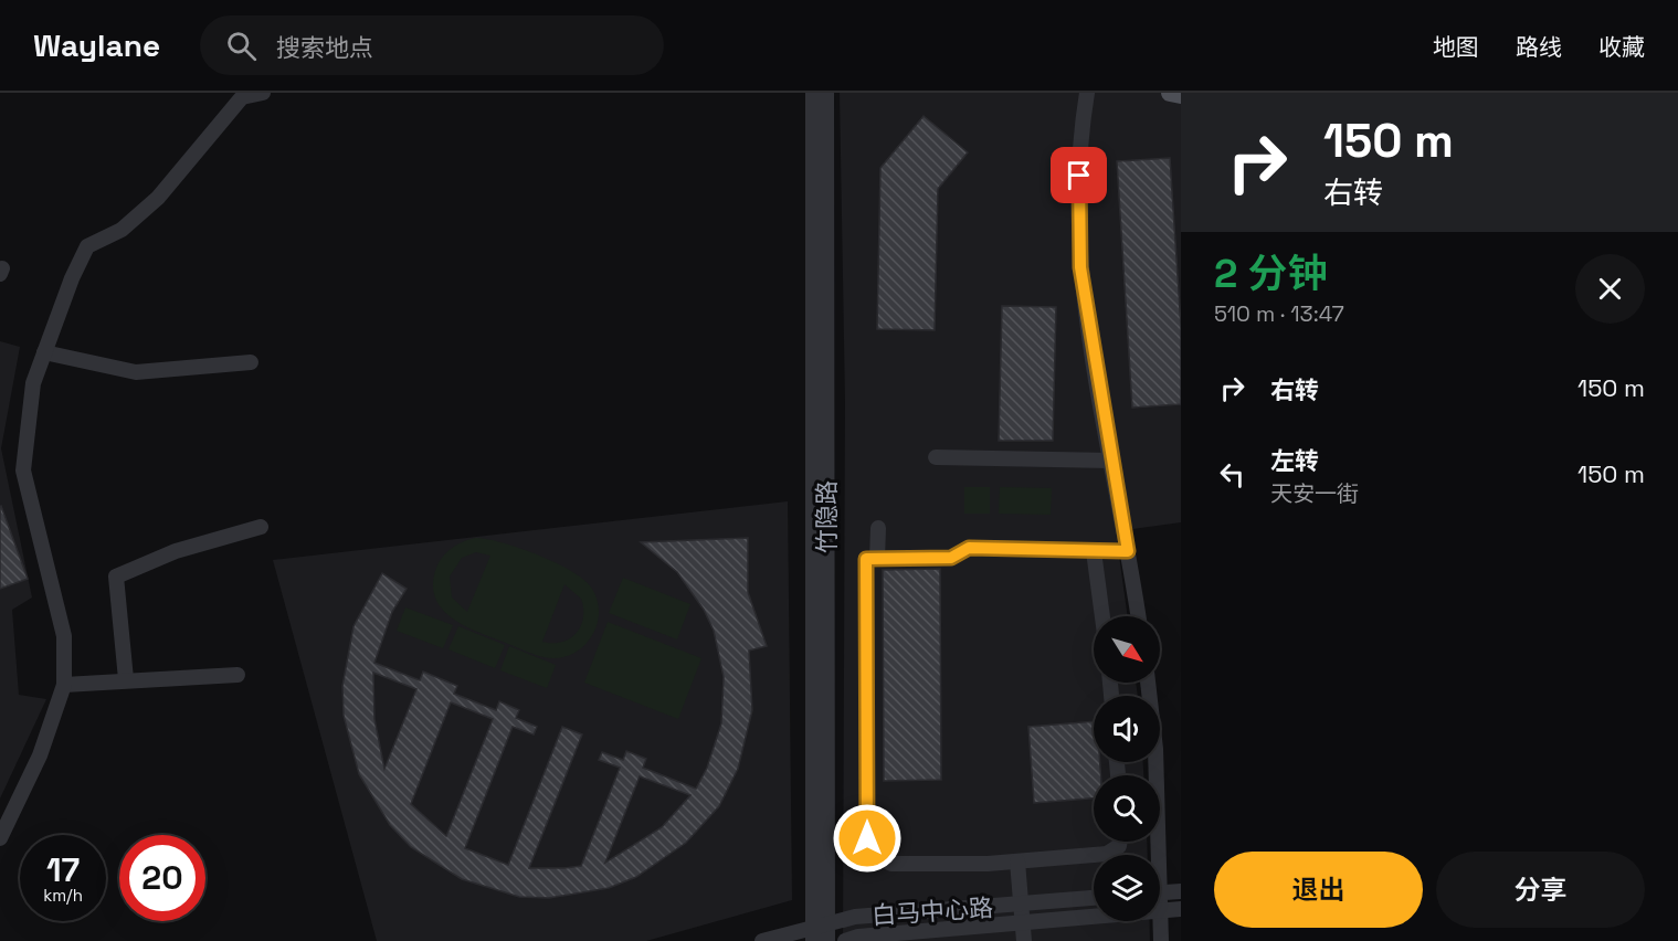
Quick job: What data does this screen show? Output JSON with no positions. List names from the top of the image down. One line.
{"streets":{"street":["竹隐路","白马中心路"]},"crossings":[["竹隐路","白马中心路"]],"north":"bottom right","page":{"header":"Waylane","search":"搜索地点","nav":["地图","路线","收藏"],"turn":["150 m","右转"],"heading":["2 分钟","510 m · 13:47"],"list":[{"name":"右转","value":"150 m"},{"name":"左转","note":"天安一街","value":"150 m"}],"speed":"17 km/h","limit":"20","buttons":["退出","分享"]}}
